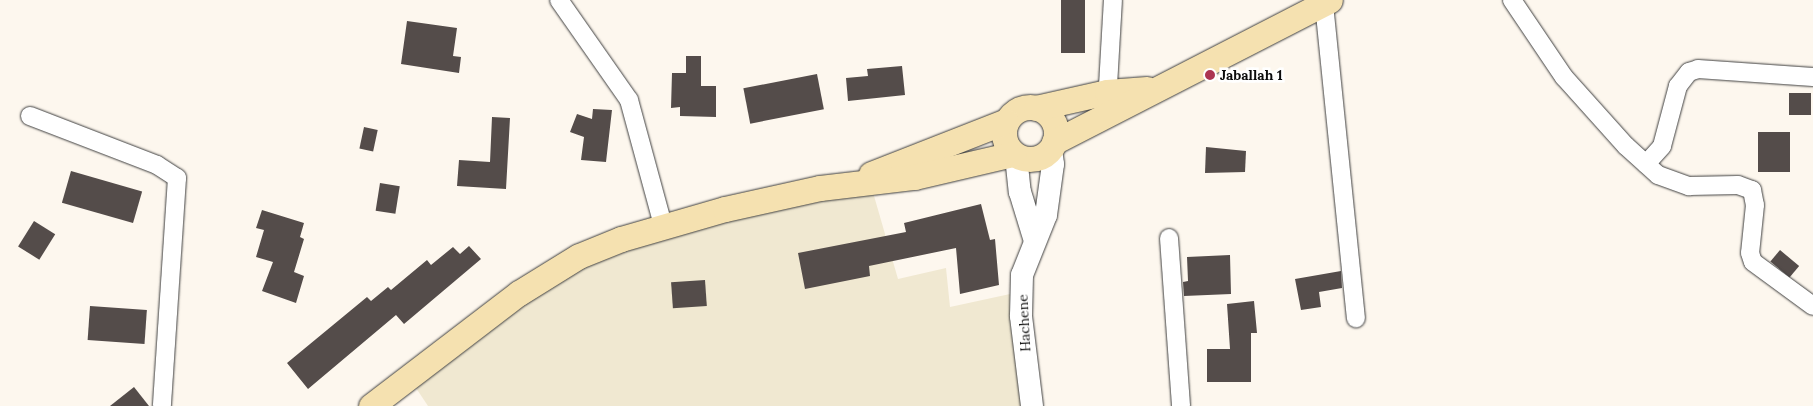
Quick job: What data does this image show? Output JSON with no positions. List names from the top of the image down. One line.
{"streets":{"street":["Hachene"]},"places":["Jaballah 1"]}
